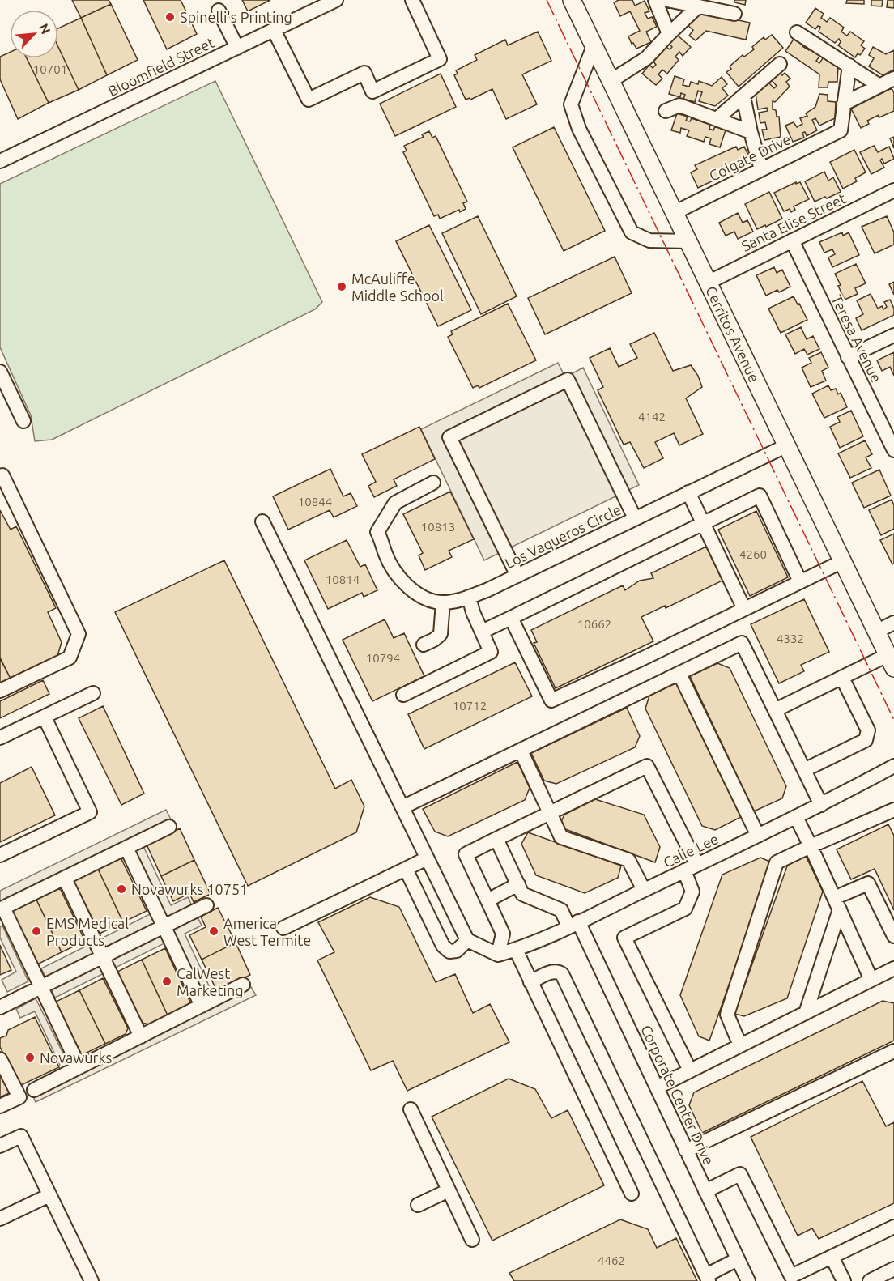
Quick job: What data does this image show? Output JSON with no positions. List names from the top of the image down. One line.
{"streets":{"main road":["Cerritos Avenue"],"street":["Bloomfield Street","Colgate Drive","Santa Elise Street","Teresa Avenue","Los Vaqueros Circle","Calle Lee","Corporate Center Drive"]},"crossings":[["Colgate Drive","Cerritos Avenue"],["Santa Elise Street","Cerritos Avenue"],["Santa Elise Street","Teresa Avenue"],["Cerritos Avenue","Los Vaqueros Circle"],["Calle Lee","Corporate Center Drive"]],"places":["Spinelli's Printing","McAuliffe Middle School","Novawurks 10751","EMS Medical Products","America West Termite","CalWest Marketing","Novawurks"],"house_numbers":["10701","4142","10844","10813","4260","10814","10662","4332","10794","10712","4462"],"north":"top right"}
